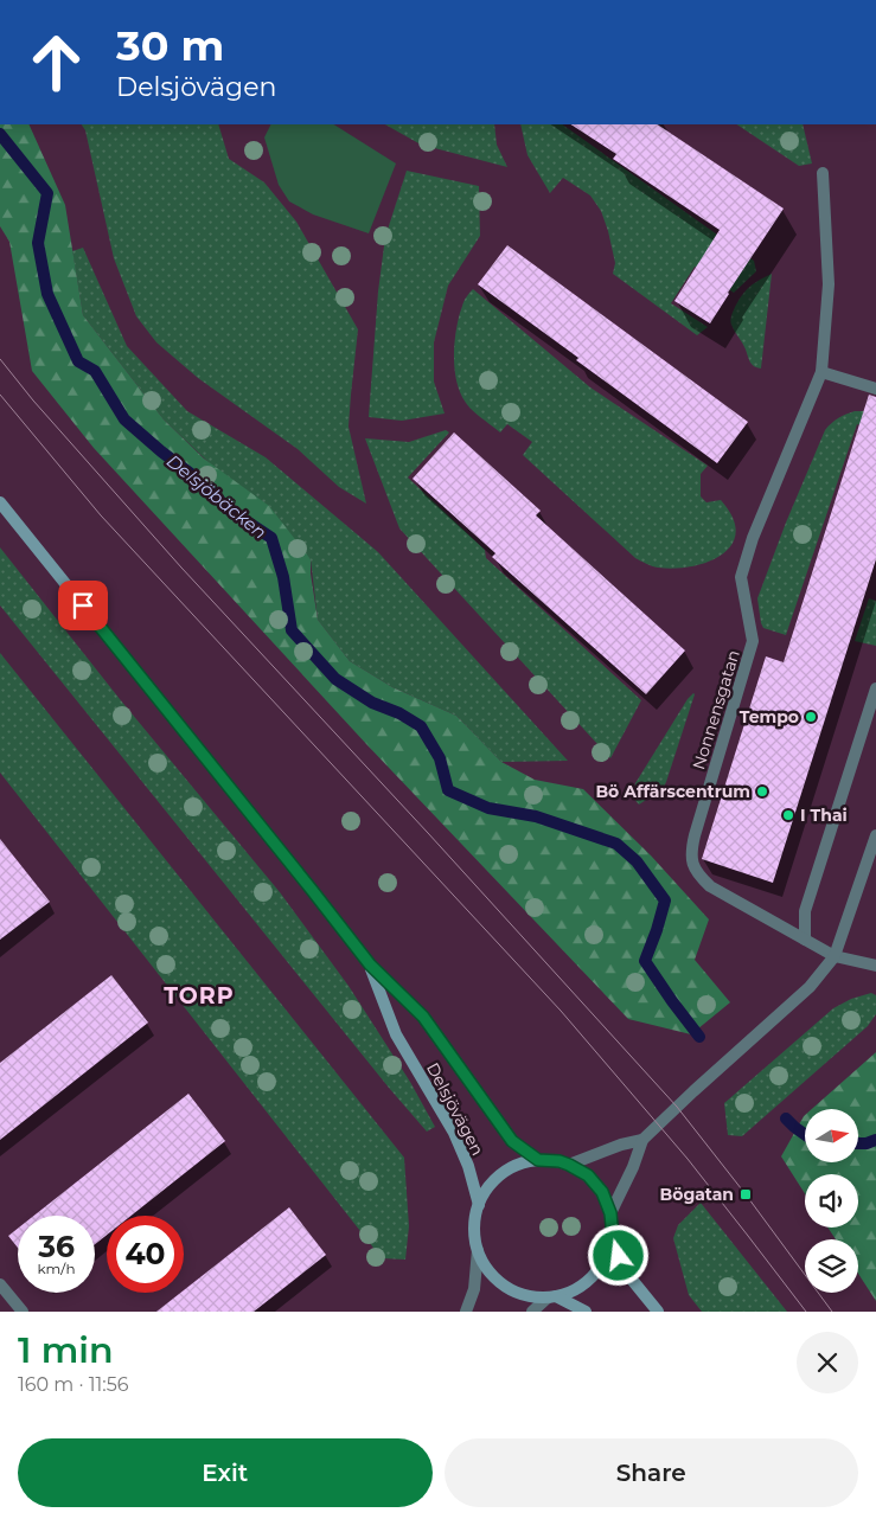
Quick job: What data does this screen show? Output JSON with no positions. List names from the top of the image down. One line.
{"streets":{"street":["Nonnensgatan","Delsjövägen"]},"districts":["TORP"],"water":["Delsjöbäcken"],"places":{"other":["Tempo","Bö Affärscentrum","I Thai"],"transit":["Bögatan"]},"north":"right","page":{"turn":["30 m","Delsjövägen"],"speed":"36 km/h","limit":"40","heading":["1 min","160 m · 11:56"],"buttons":["Exit","Share"]}}
